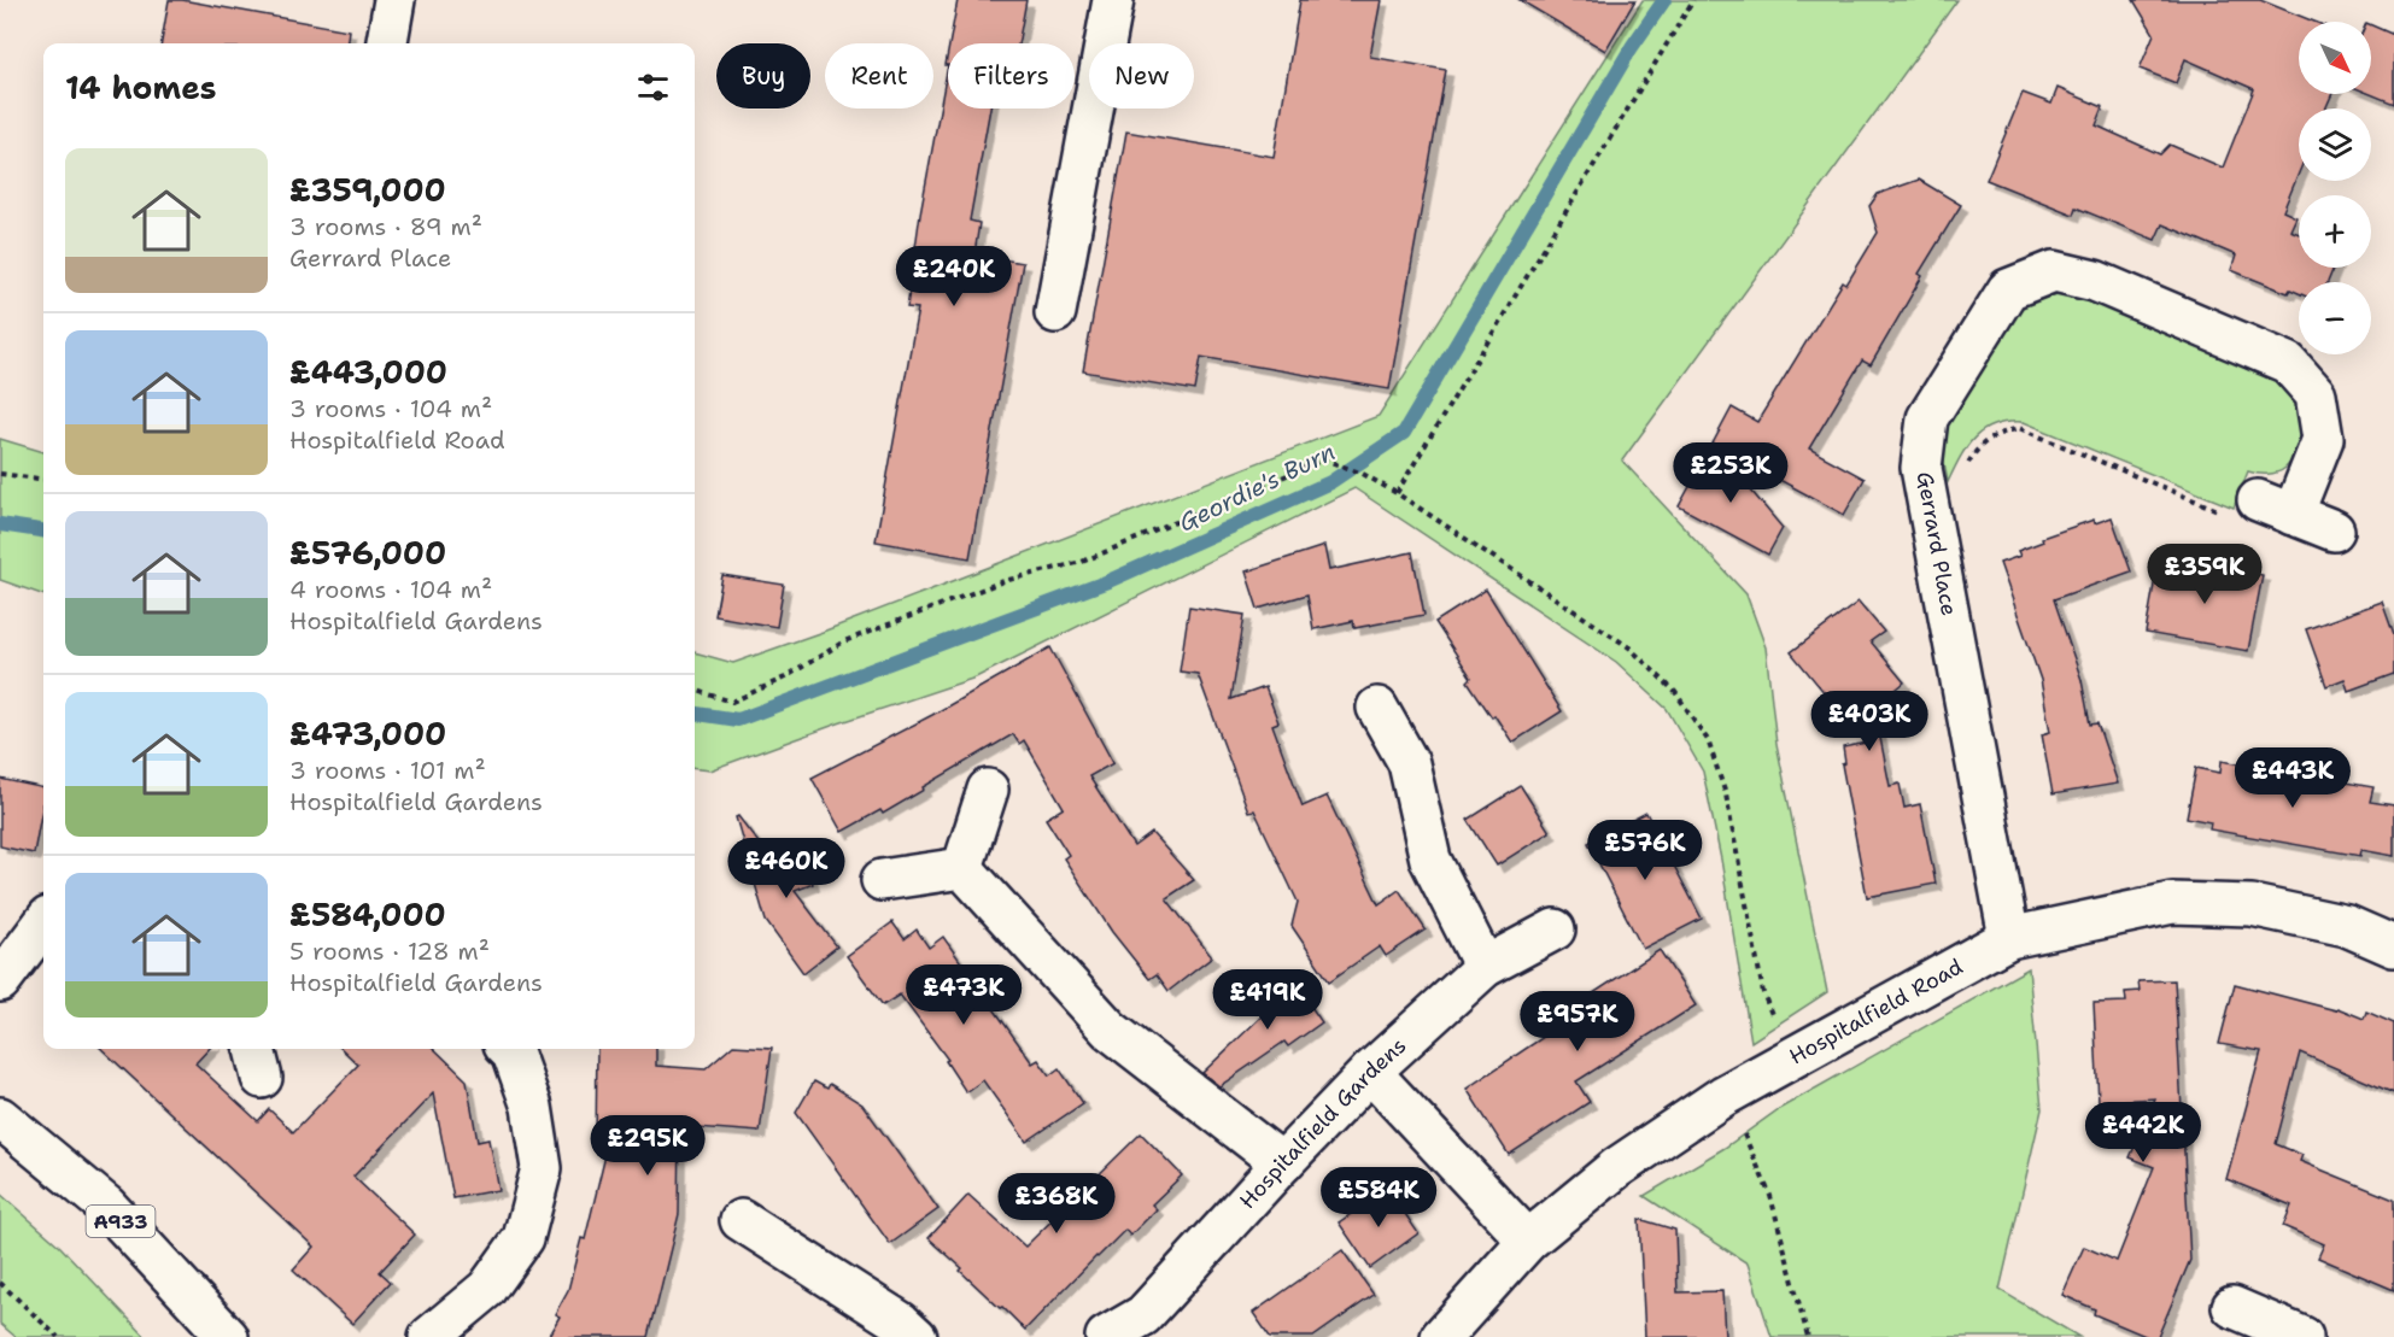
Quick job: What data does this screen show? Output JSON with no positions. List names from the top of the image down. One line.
{"streets":{"street":["Gerrard Place","Hospitalfield Road","Hospitalfield Gardens","A933"]},"crossings":[["Gerrard Place","Hospitalfield Road"]],"water":["Geordie's Burn"],"north":"bottom right","page":{"map_buttons":["+","−"],"chip":["Buy","Rent","Filters","New"],"heading":"14 homes","list":[{"name":"£359,000","note":"3 rooms · 89 m² · Gerrard Place"},{"name":"£443,000","note":"3 rooms · 104 m² · Hospitalfield Road"},{"name":"£576,000","note":"4 rooms · 104 m² · Hospitalfield Gardens"},{"name":"£473,000","note":"3 rooms · 101 m² · Hospitalfield Gardens"},{"name":"£584,000","note":"5 rooms · 128 m² · Hospitalfield Gardens"}],"price":["£240K","£253K","£359K","£403K","£443K","£576K","£460K","£473K","£419K","£957K","£442K","£295K","£584K","£368K"]}}
